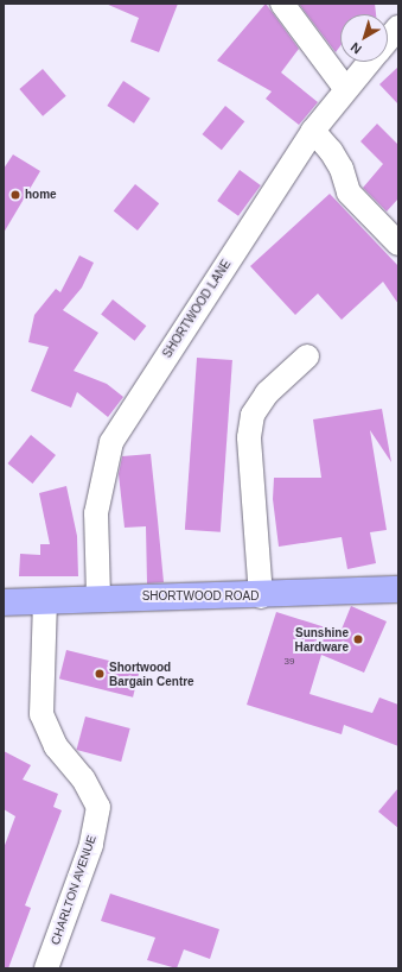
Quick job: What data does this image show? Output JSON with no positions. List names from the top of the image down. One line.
{"streets":{"main road":["SHORTWOOD ROAD"],"street":["SHORTWOOD LANE","CHARLTON AVENUE"]},"crossings":[["SHORTWOOD LANE","SHORTWOOD ROAD"],["SHORTWOOD ROAD","CHARLTON AVENUE"]],"places":["home","Sunshine Hardware","Shortwood Bargain Centre"],"house_numbers":["39"],"north":"bottom left"}
